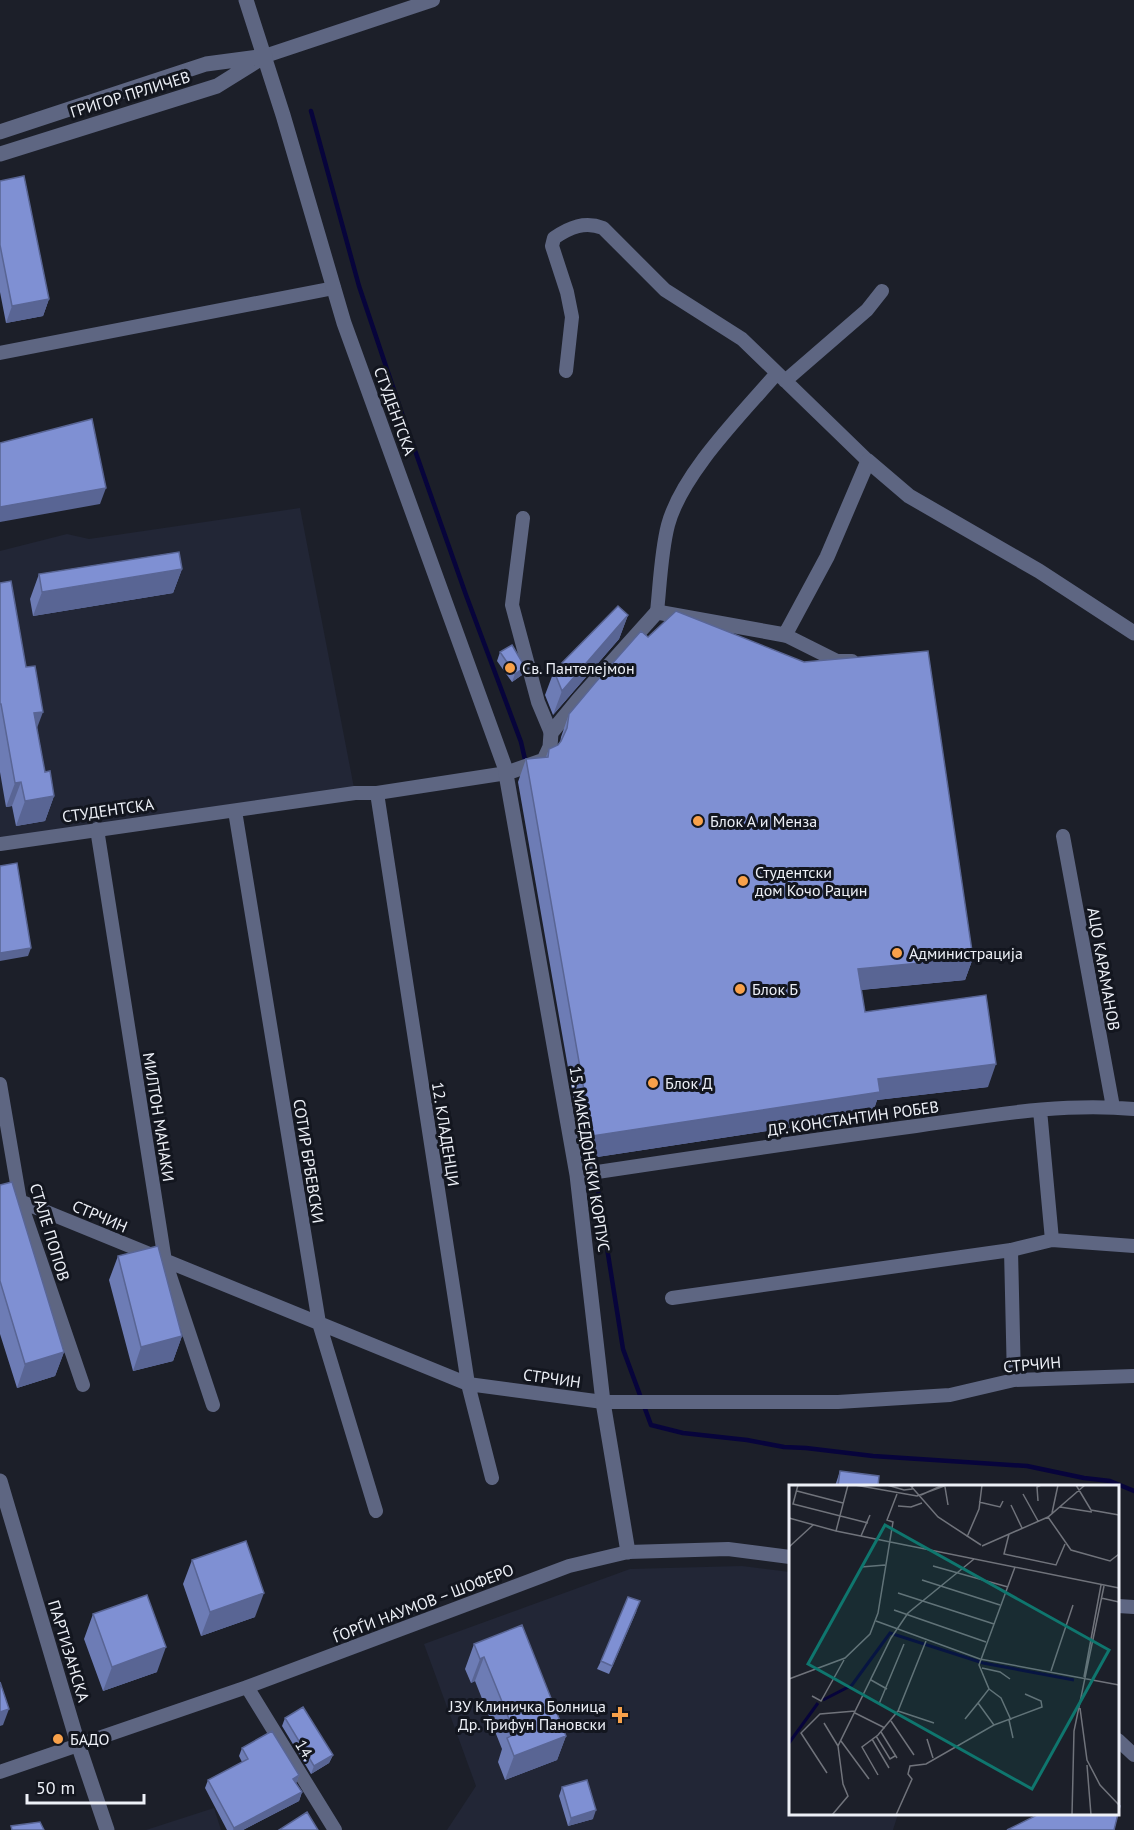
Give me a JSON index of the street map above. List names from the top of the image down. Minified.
{"streets":{"street":["ГРИГОР ПРЛИЧЕВ","СТУДЕНТСКА","АЦО КАРАМАНОВ","МИЛТОН МАНАКИ","ДР. КОНСТАНТИН РОБЕВ","12. КЛАДЕНЦИ","15. МАКЕДОНСКИ КОРПУС","СОТИР БРБЕВСКИ","СТРЧИН","СТАЛЕ ПОПОВ","ЃОРЃИ НАУМОВ – ШОФЕРО","ПАРТИЗАНСКА","14."]},"crossings":[["ГРИГОР ПРЛИЧЕВ","СТУДЕНТСКА"],["СТУДЕНТСКА","МИЛТОН МАНАКИ"],["СТУДЕНТСКА","12. КЛАДЕНЦИ"],["СТУДЕНТСКА","15. МАКЕДОНСКИ КОРПУС"],["СТУДЕНТСКА","СОТИР БРБЕВСКИ"],["АЦО КАРАМАНОВ","ДР. КОНСТАНТИН РОБЕВ"],["МИЛТОН МАНАКИ","СТРЧИН"],["ДР. КОНСТАНТИН РОБЕВ","15. МАКЕДОНСКИ КОРПУС"],["12. КЛАДЕНЦИ","СТРЧИН"],["15. МАКЕДОНСКИ КОРПУС","СТРЧИН"],["15. МАКЕДОНСКИ КОРПУС","ЃОРЃИ НАУМОВ – ШОФЕРО"],["СОТИР БРБЕВСКИ","СТРЧИН"],["СТРЧИН","СТАЛЕ ПОПОВ"],["ЃОРЃИ НАУМОВ – ШОФЕРО","ПАРТИЗАНСКА"],["ЃОРЃИ НАУМОВ – ШОФЕРО","14."]],"places":{"other":["Св. Пантелејмон","Блок А и Менза","Студентски дом Кочо Рацин","Администрација","Блок Б","Блок Д","БАДО"],"health":["ЈЗУ Клиничка Болница Др. Трифун Пановски"]},"scale_bar":"50 m"}
